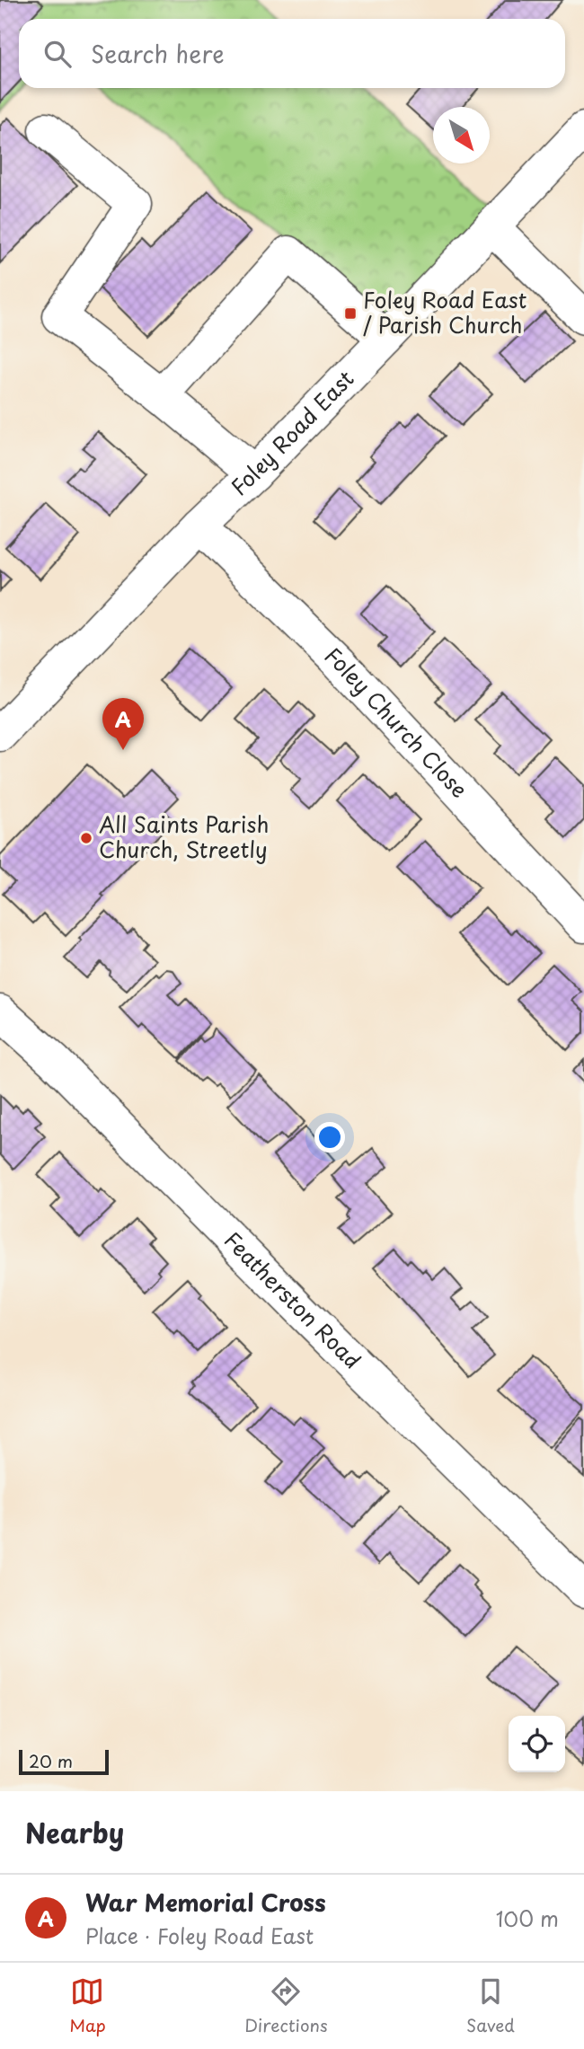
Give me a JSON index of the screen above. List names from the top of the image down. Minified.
{"streets":{"street":["Foley Road East","Foley Church Close","Featherston Road"]},"crossings":[["Foley Road East","Foley Church Close"]],"places":{"transit":["Foley Road East / Parish Church"],"other":["All Saints Parish Church, Streetly"]},"scale_bar":"20 m","north":"bottom right","page":{"search":"Search here","pins":"A","scale":"20 m","heading":"Nearby","list":[{"mark":"A","name":"War Memorial Cross","note":"Place · Foley Road East","value":"100 m"}],"nav":["Map","Directions","Saved"]}}
